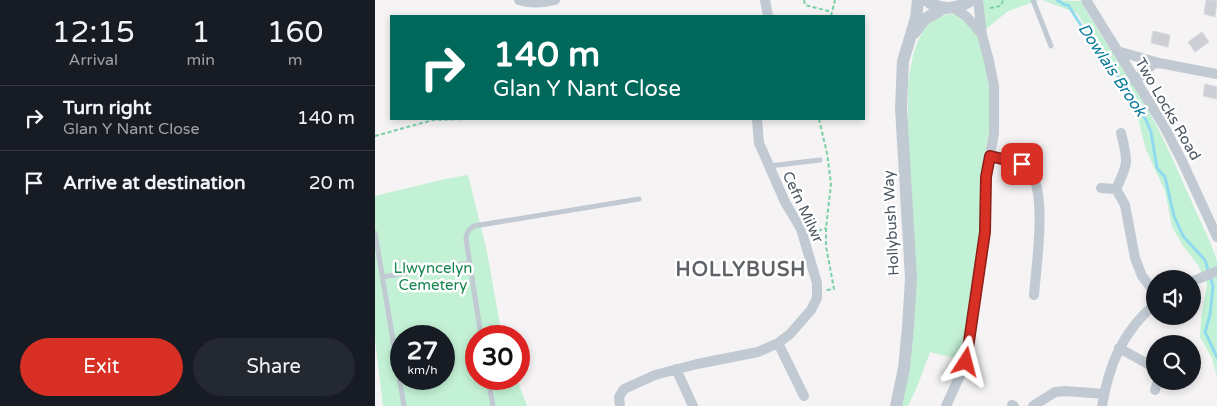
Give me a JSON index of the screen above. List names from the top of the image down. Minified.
{"streets":{"street":["Two Locks Road","Cefn Milwr","Hollybush Way"]},"districts":["HOLLYBUSH"],"water":["Dowlais Brook"],"parks":["Llwyncelyn Cemetery"],"page":{"eta":["12:15","Arrival","1","min","160","m"],"turn":["140 m","Glan Y Nant Close"],"list":[{"name":"Turn right","note":"Glan Y Nant Close","value":"140 m"},{"name":"Arrive at destination","value":"20 m"}],"speed":"27 km/h","limit":"30","buttons":["Exit","Share"]}}
